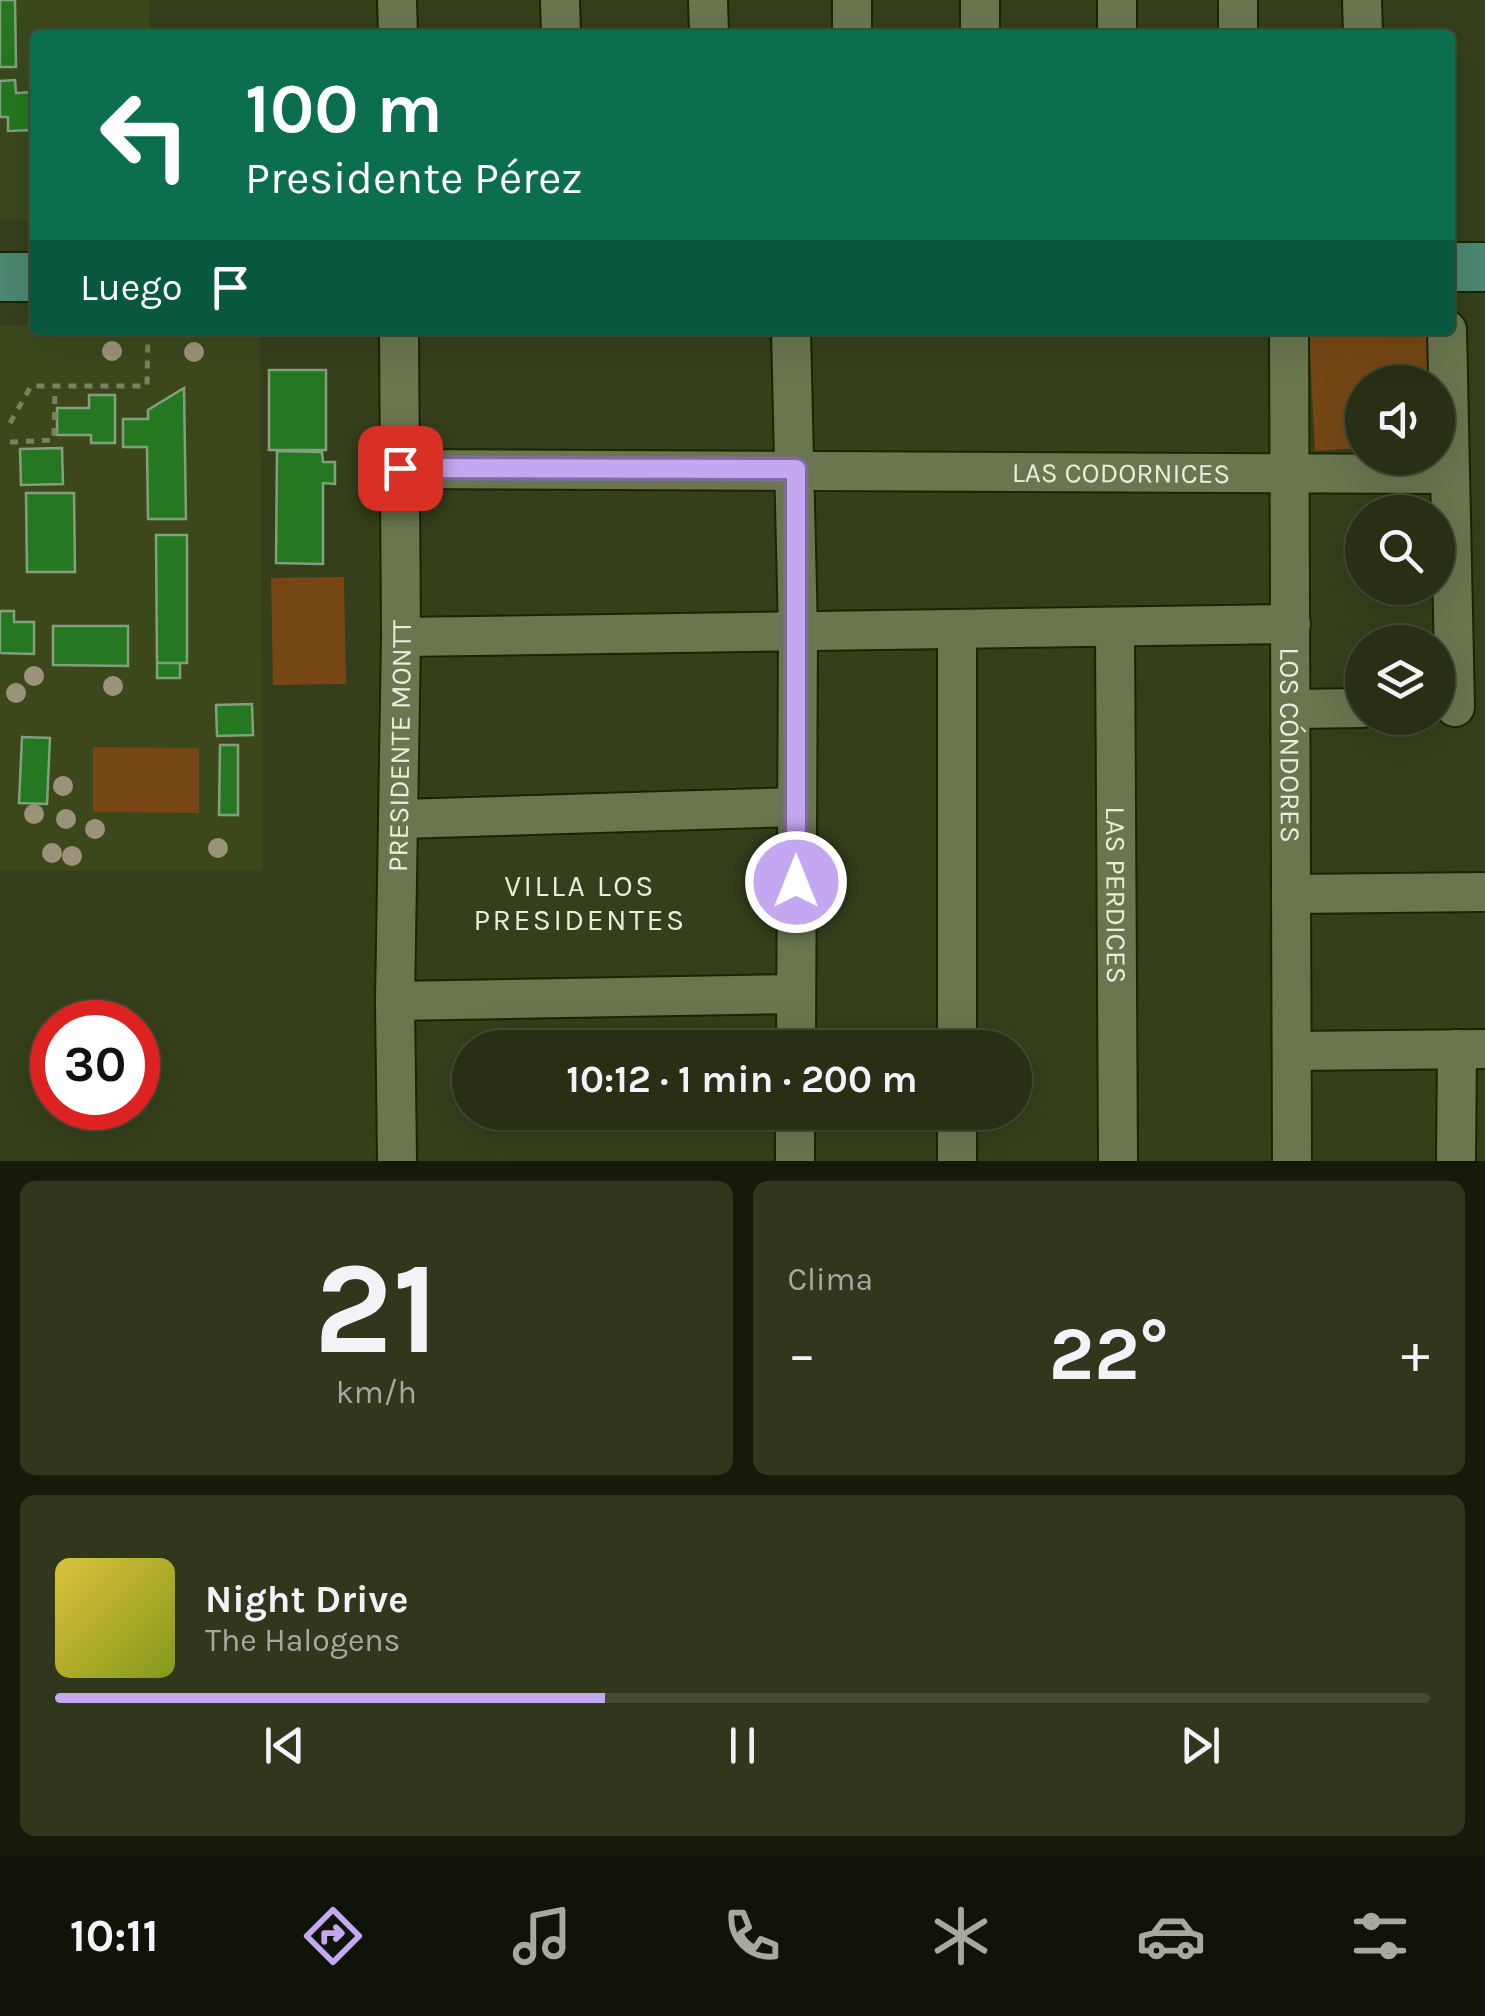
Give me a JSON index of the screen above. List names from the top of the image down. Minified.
{"streets":{"street":["LAS CODORNICES","LOS CÓNDORES","PRESIDENTE MONTT","LAS PERDICES"]},"crossings":[["LAS CODORNICES","LOS CÓNDORES"],["LAS CODORNICES","PRESIDENTE MONTT"]],"districts":["VILLA LOS PRESIDENTES"],"page":{"turn":["100 m","Presidente Pérez"],"then":"Luego","limit":"30","trip":"10:12 · 1 min · 200 m","tile":[["21","km/h"],"Clima"],"heat":["−","22°","+"],"song":["Night Drive","The Halogens"],"tabs":"10:11"}}
